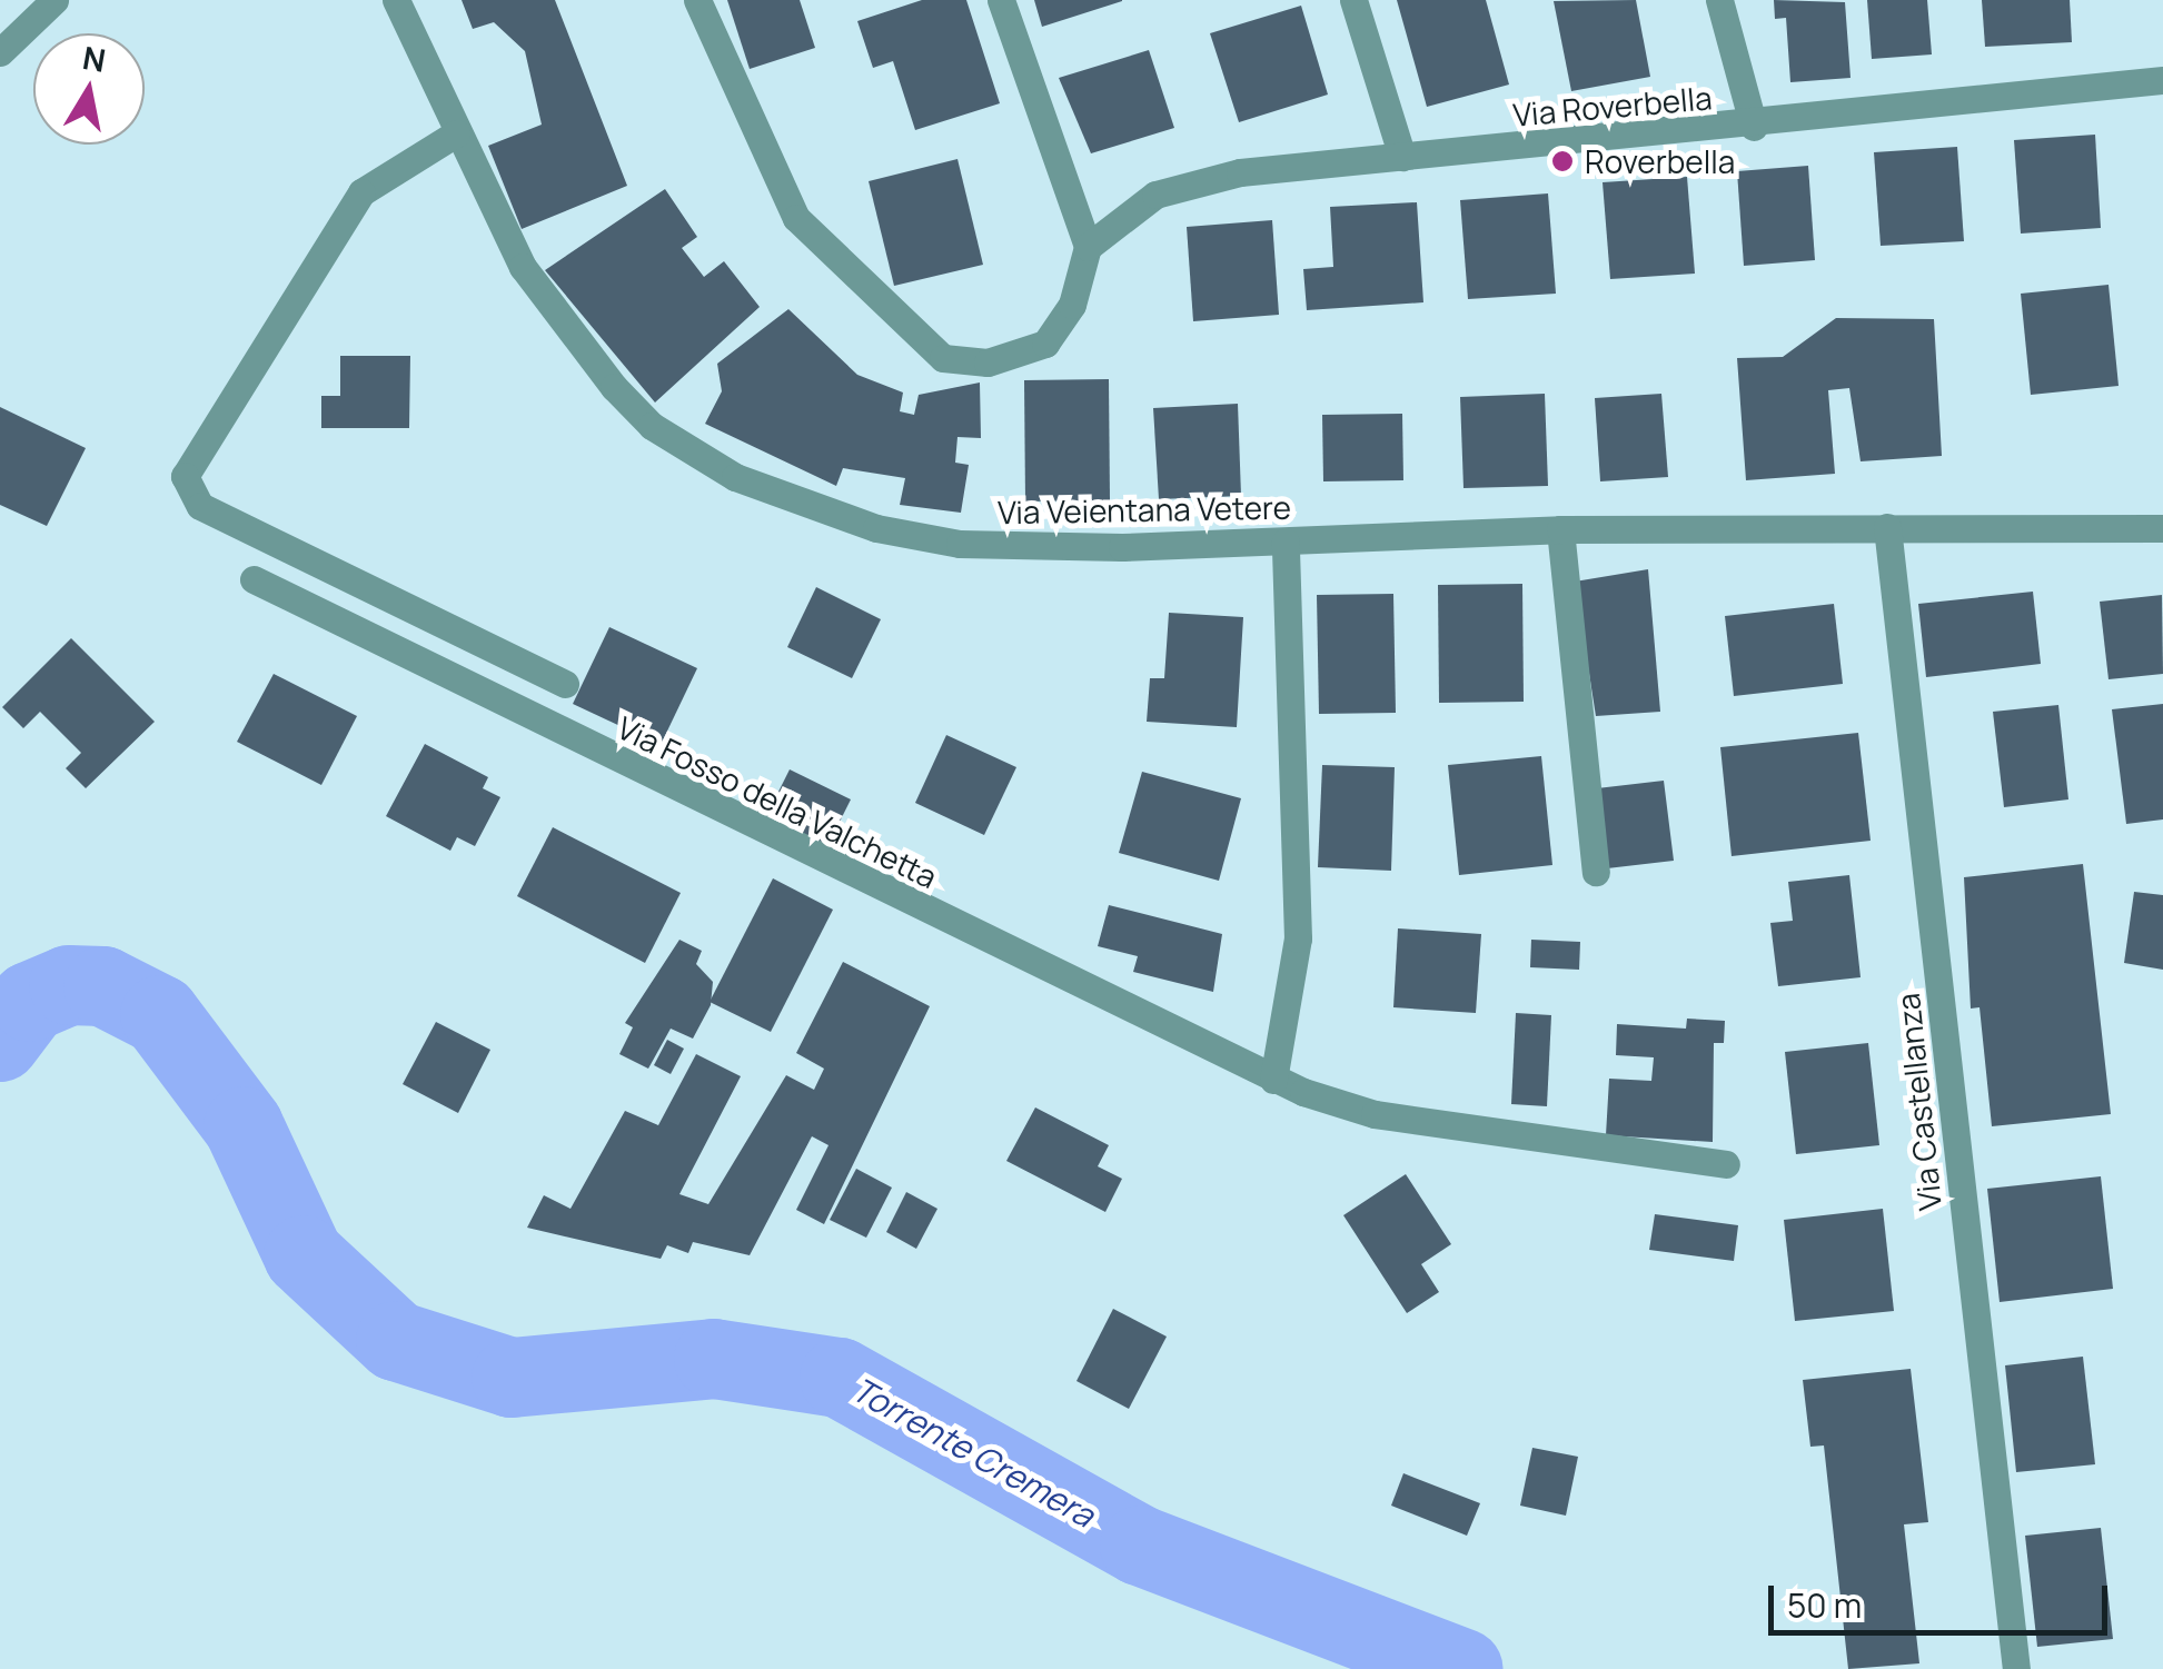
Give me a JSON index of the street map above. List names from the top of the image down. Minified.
{"streets":{"street":["Via Roverbella","Via Veientana Vetere","Via Fosso della Valchetta","Via Castellanza"]},"crossings":[["Via Veientana Vetere","Via Castellanza"]],"water":["Torrente Cremera"],"places":["Roverbella"],"scale_bar":"50 m","north":"top"}
